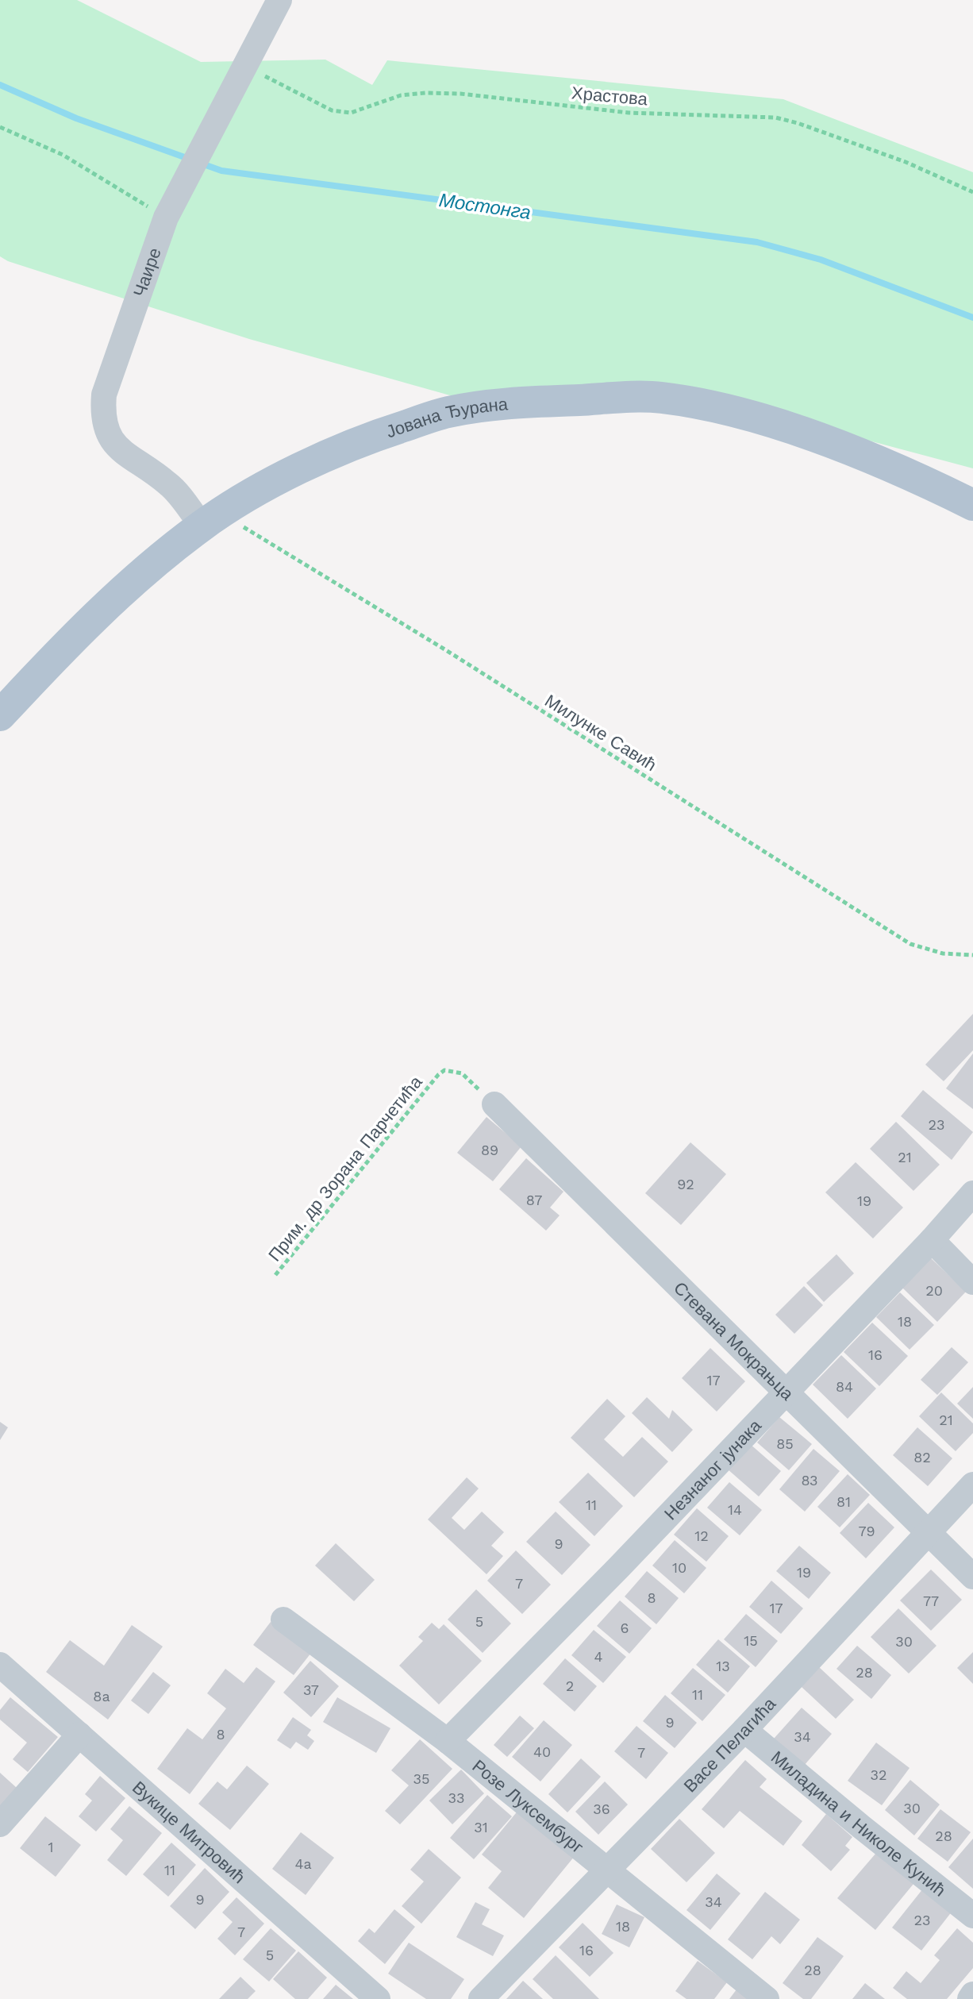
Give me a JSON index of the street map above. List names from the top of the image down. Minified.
{"streets":{"main road":["Јована Ђурана"],"street":["Чаире","Стевана Мокрањца","Незнаног јунака","Васе Пелагића","Розе Луксембург","Миладина и Николе Кунић","Вукице Митровић"],"path":["Храстова","Милунке Савић","Прим. др Зорана Парчетића"]},"crossings":[["Храстова","Чаире"],["Чаире","Јована Ђурана"],["Чаире","Милунке Савић"],["Јована Ђурана","Милунке Савић"],["Прим. др Зорана Парчетића","Стевана Мокрањца"],["Стевана Мокрањца","Незнаног јунака"],["Стевана Мокрањца","Васе Пелагића"],["Незнаног јунака","Розе Луксембург"],["Васе Пелагића","Розе Луксембург"],["Васе Пелагића","Миладина и Николе Кунић"]],"water":["Мостонга"],"house_numbers":["23","89","21","92","87","19","20","18","16","17","84","21","85","82","83","81","11","14","79","12","9","10","19","7","8","77","17","5","6","15","30","4","13","28","2","37","11","8a","9","8","34","40","7","32","35","33","30","36","31","28","1","4a","11","9","34","23","18","7","16","5","28"]}
